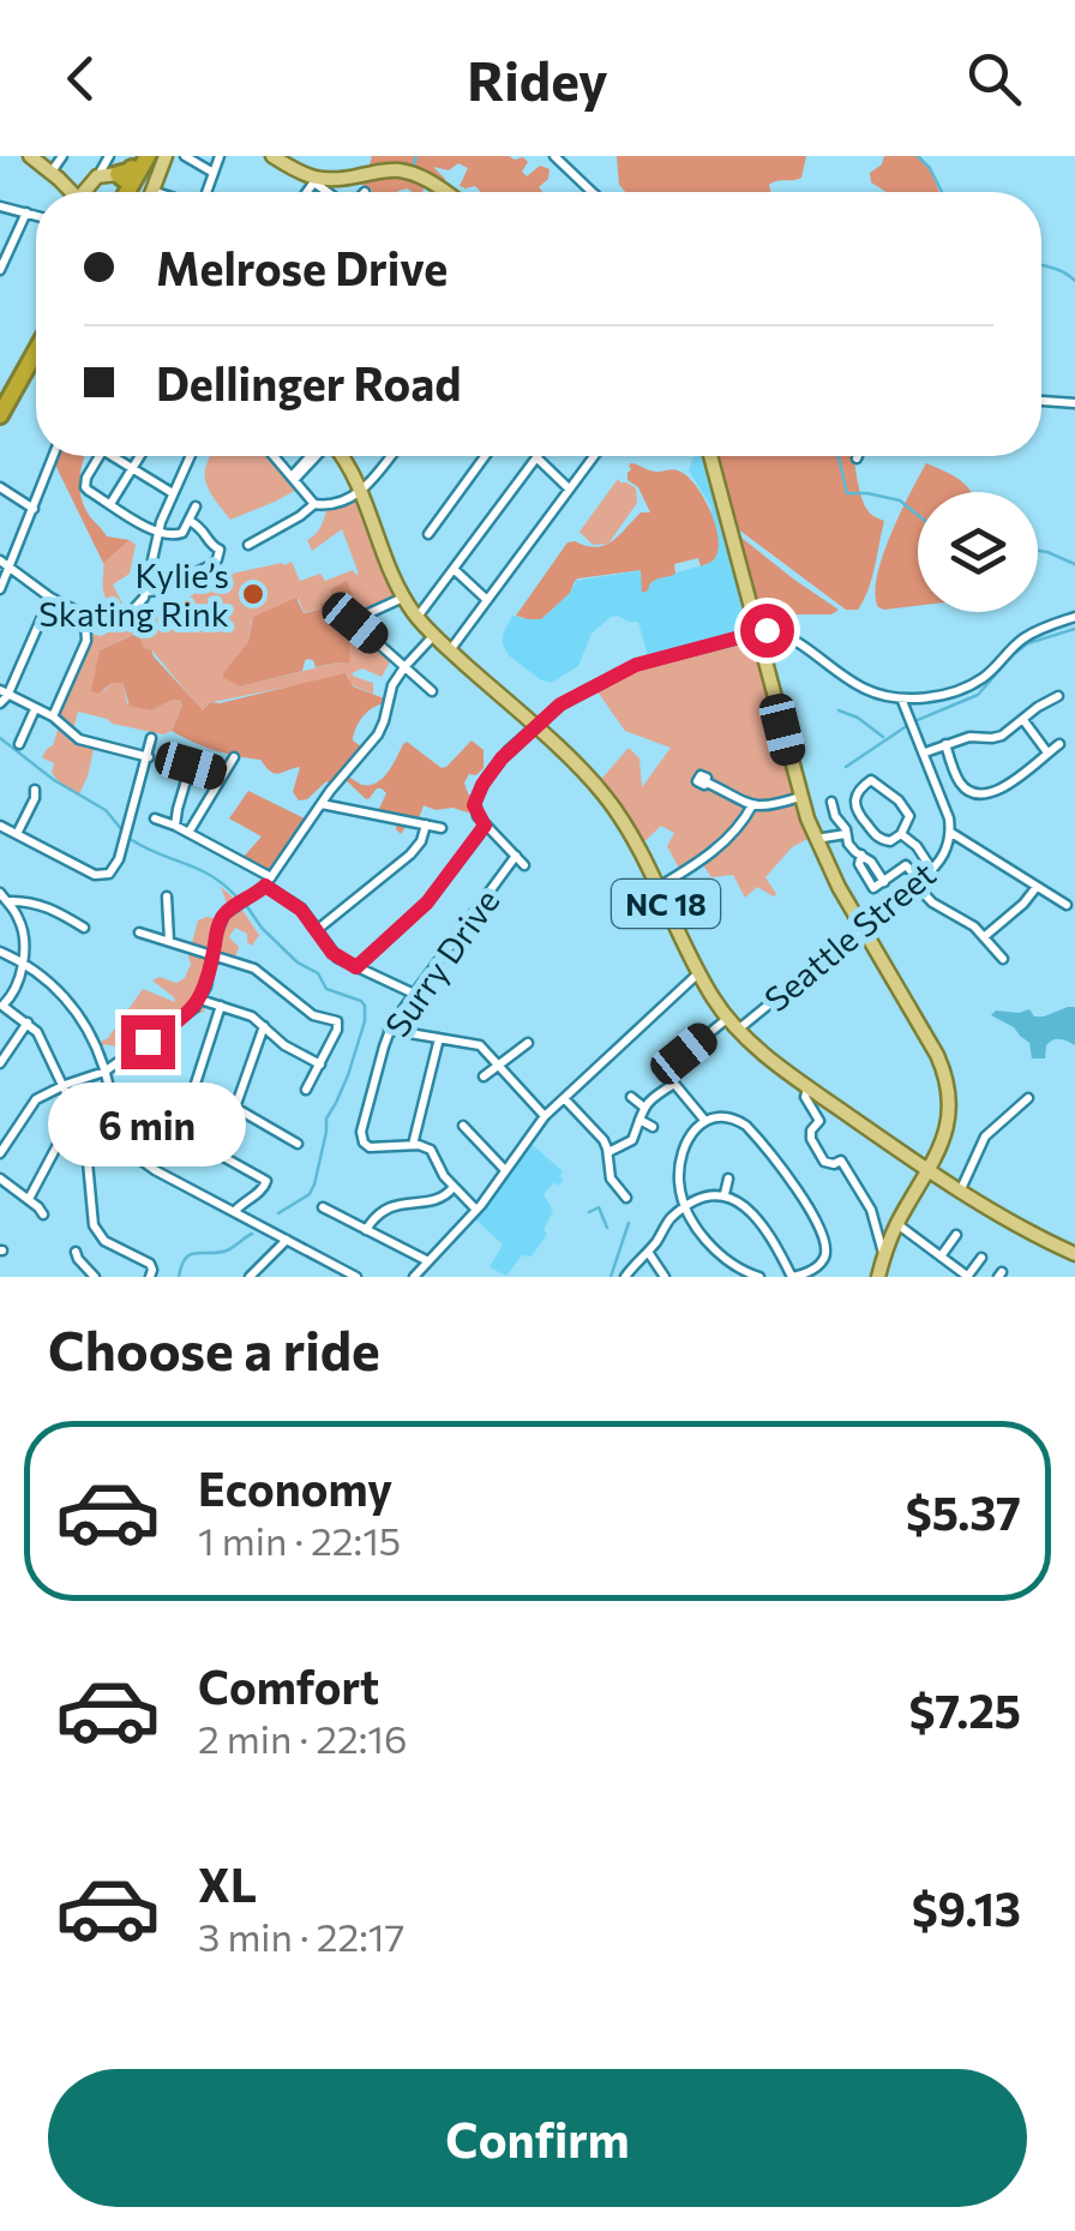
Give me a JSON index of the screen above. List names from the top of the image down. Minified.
{"streets":{"main road":["NC 18"],"street":["Seattle Street","Surry Drive"]},"crossings":[["NC 18","Seattle Street"]],"places":["Kylie’s Skating Rink"],"page":{"header":"Ridey","banner":["Melrose Drive","Dellinger Road"],"bubble":"6 min","heading":"Choose a ride","list":[{"name":"Economy","note":"1 min · 22:15","value":"$5.37"},{"name":"Comfort","note":"2 min · 22:16","value":"$7.25"},{"name":"XL","note":"3 min · 22:17","value":"$9.13"}],"buttons":"Confirm"}}
